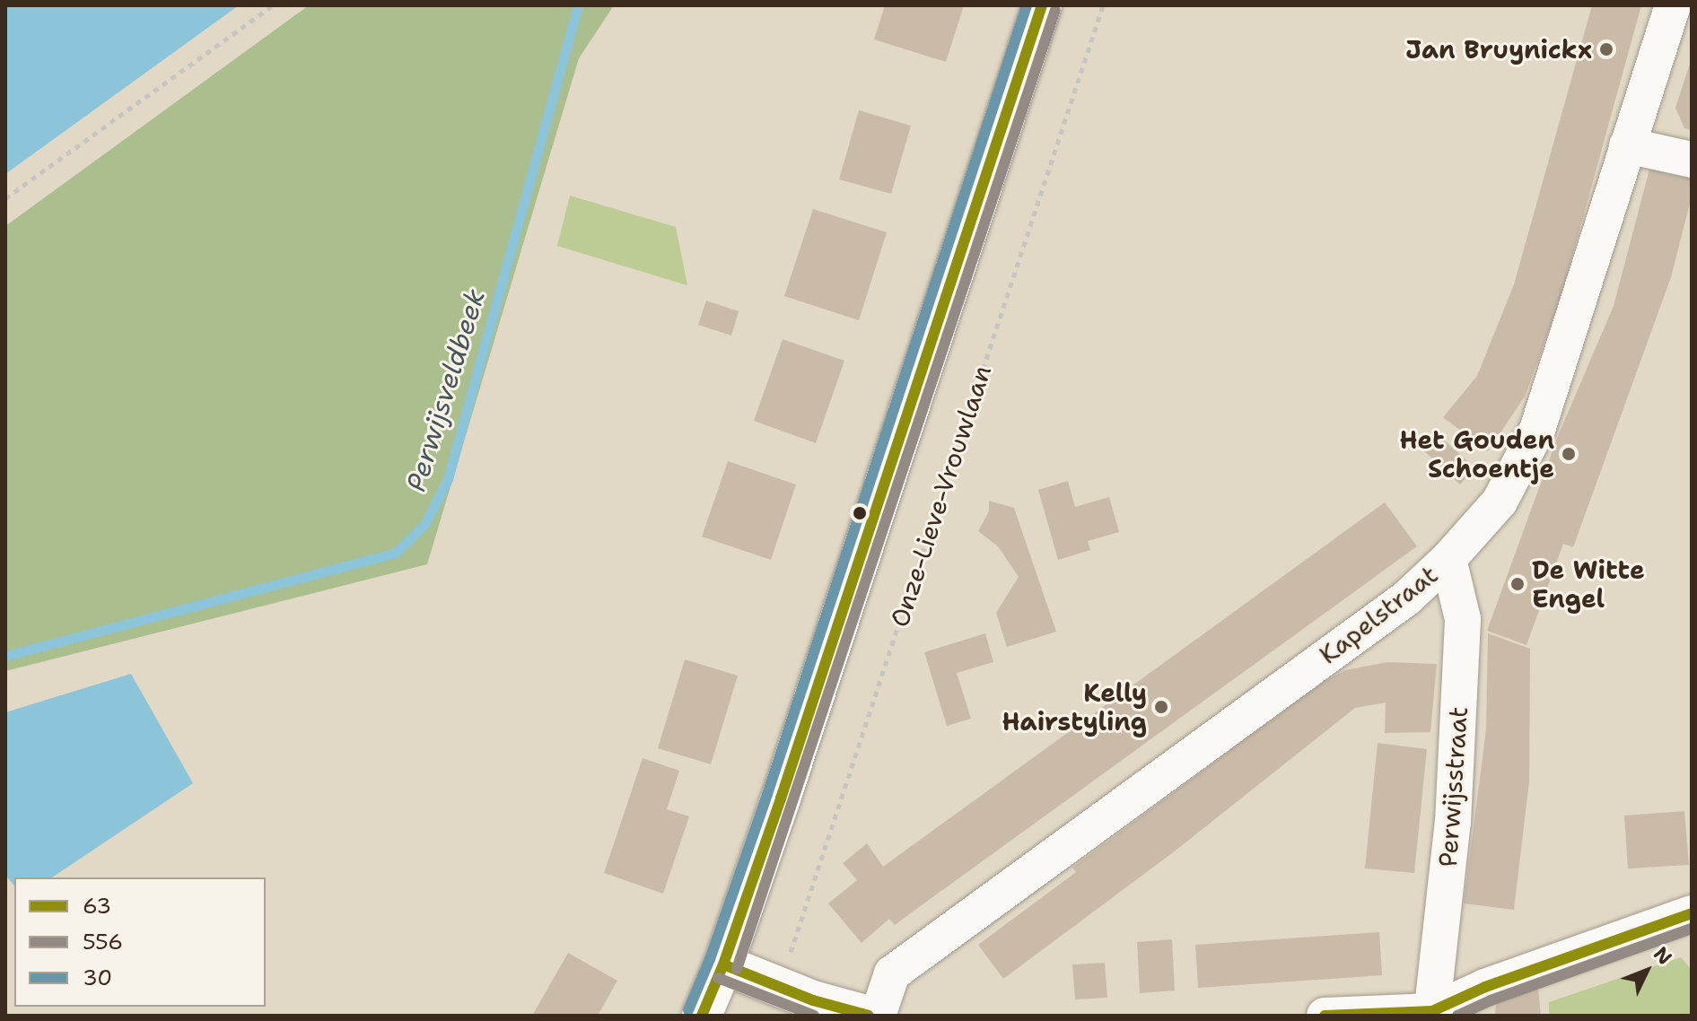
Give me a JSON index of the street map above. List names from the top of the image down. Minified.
{"streets":{"street":["Kapelstraat","Perwijsstraat"],"path":["Onze-Lieve-Vrouwlaan"]},"crossings":[["Kapelstraat","Perwijsstraat"]],"water":["Perwijsveldbeek"],"places":["Jan Bruynickx","Het Gouden Schoentje","De Witte Engel","Kelly Hairstyling"],"lines":["transit line 63","transit line 30","transit line 556"],"legend":["63","556","30"],"north":"top right"}
